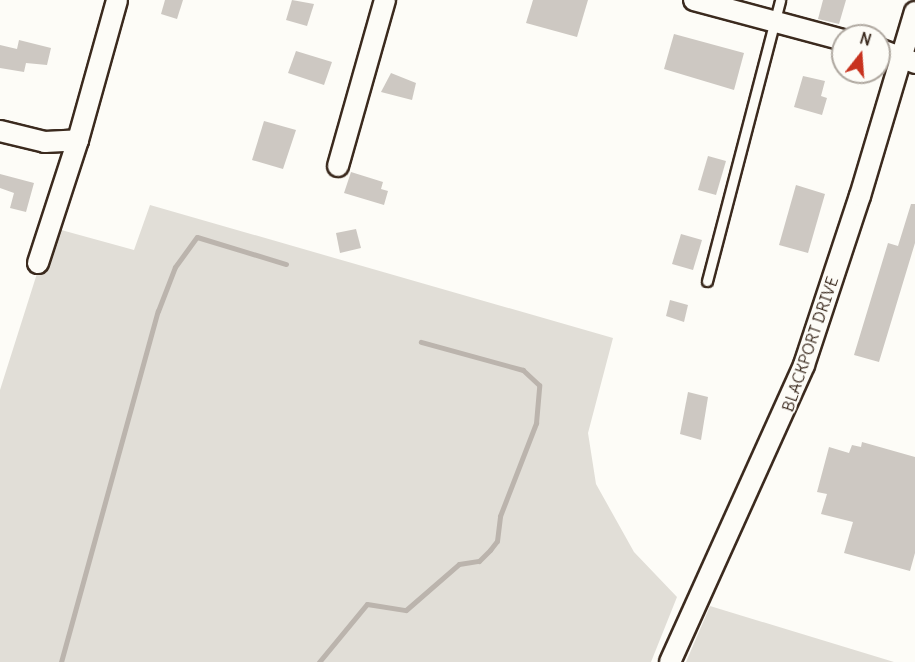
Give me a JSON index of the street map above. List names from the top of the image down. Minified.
{"streets":{"street":["BLACKPORT DRIVE"]},"north":"top"}
